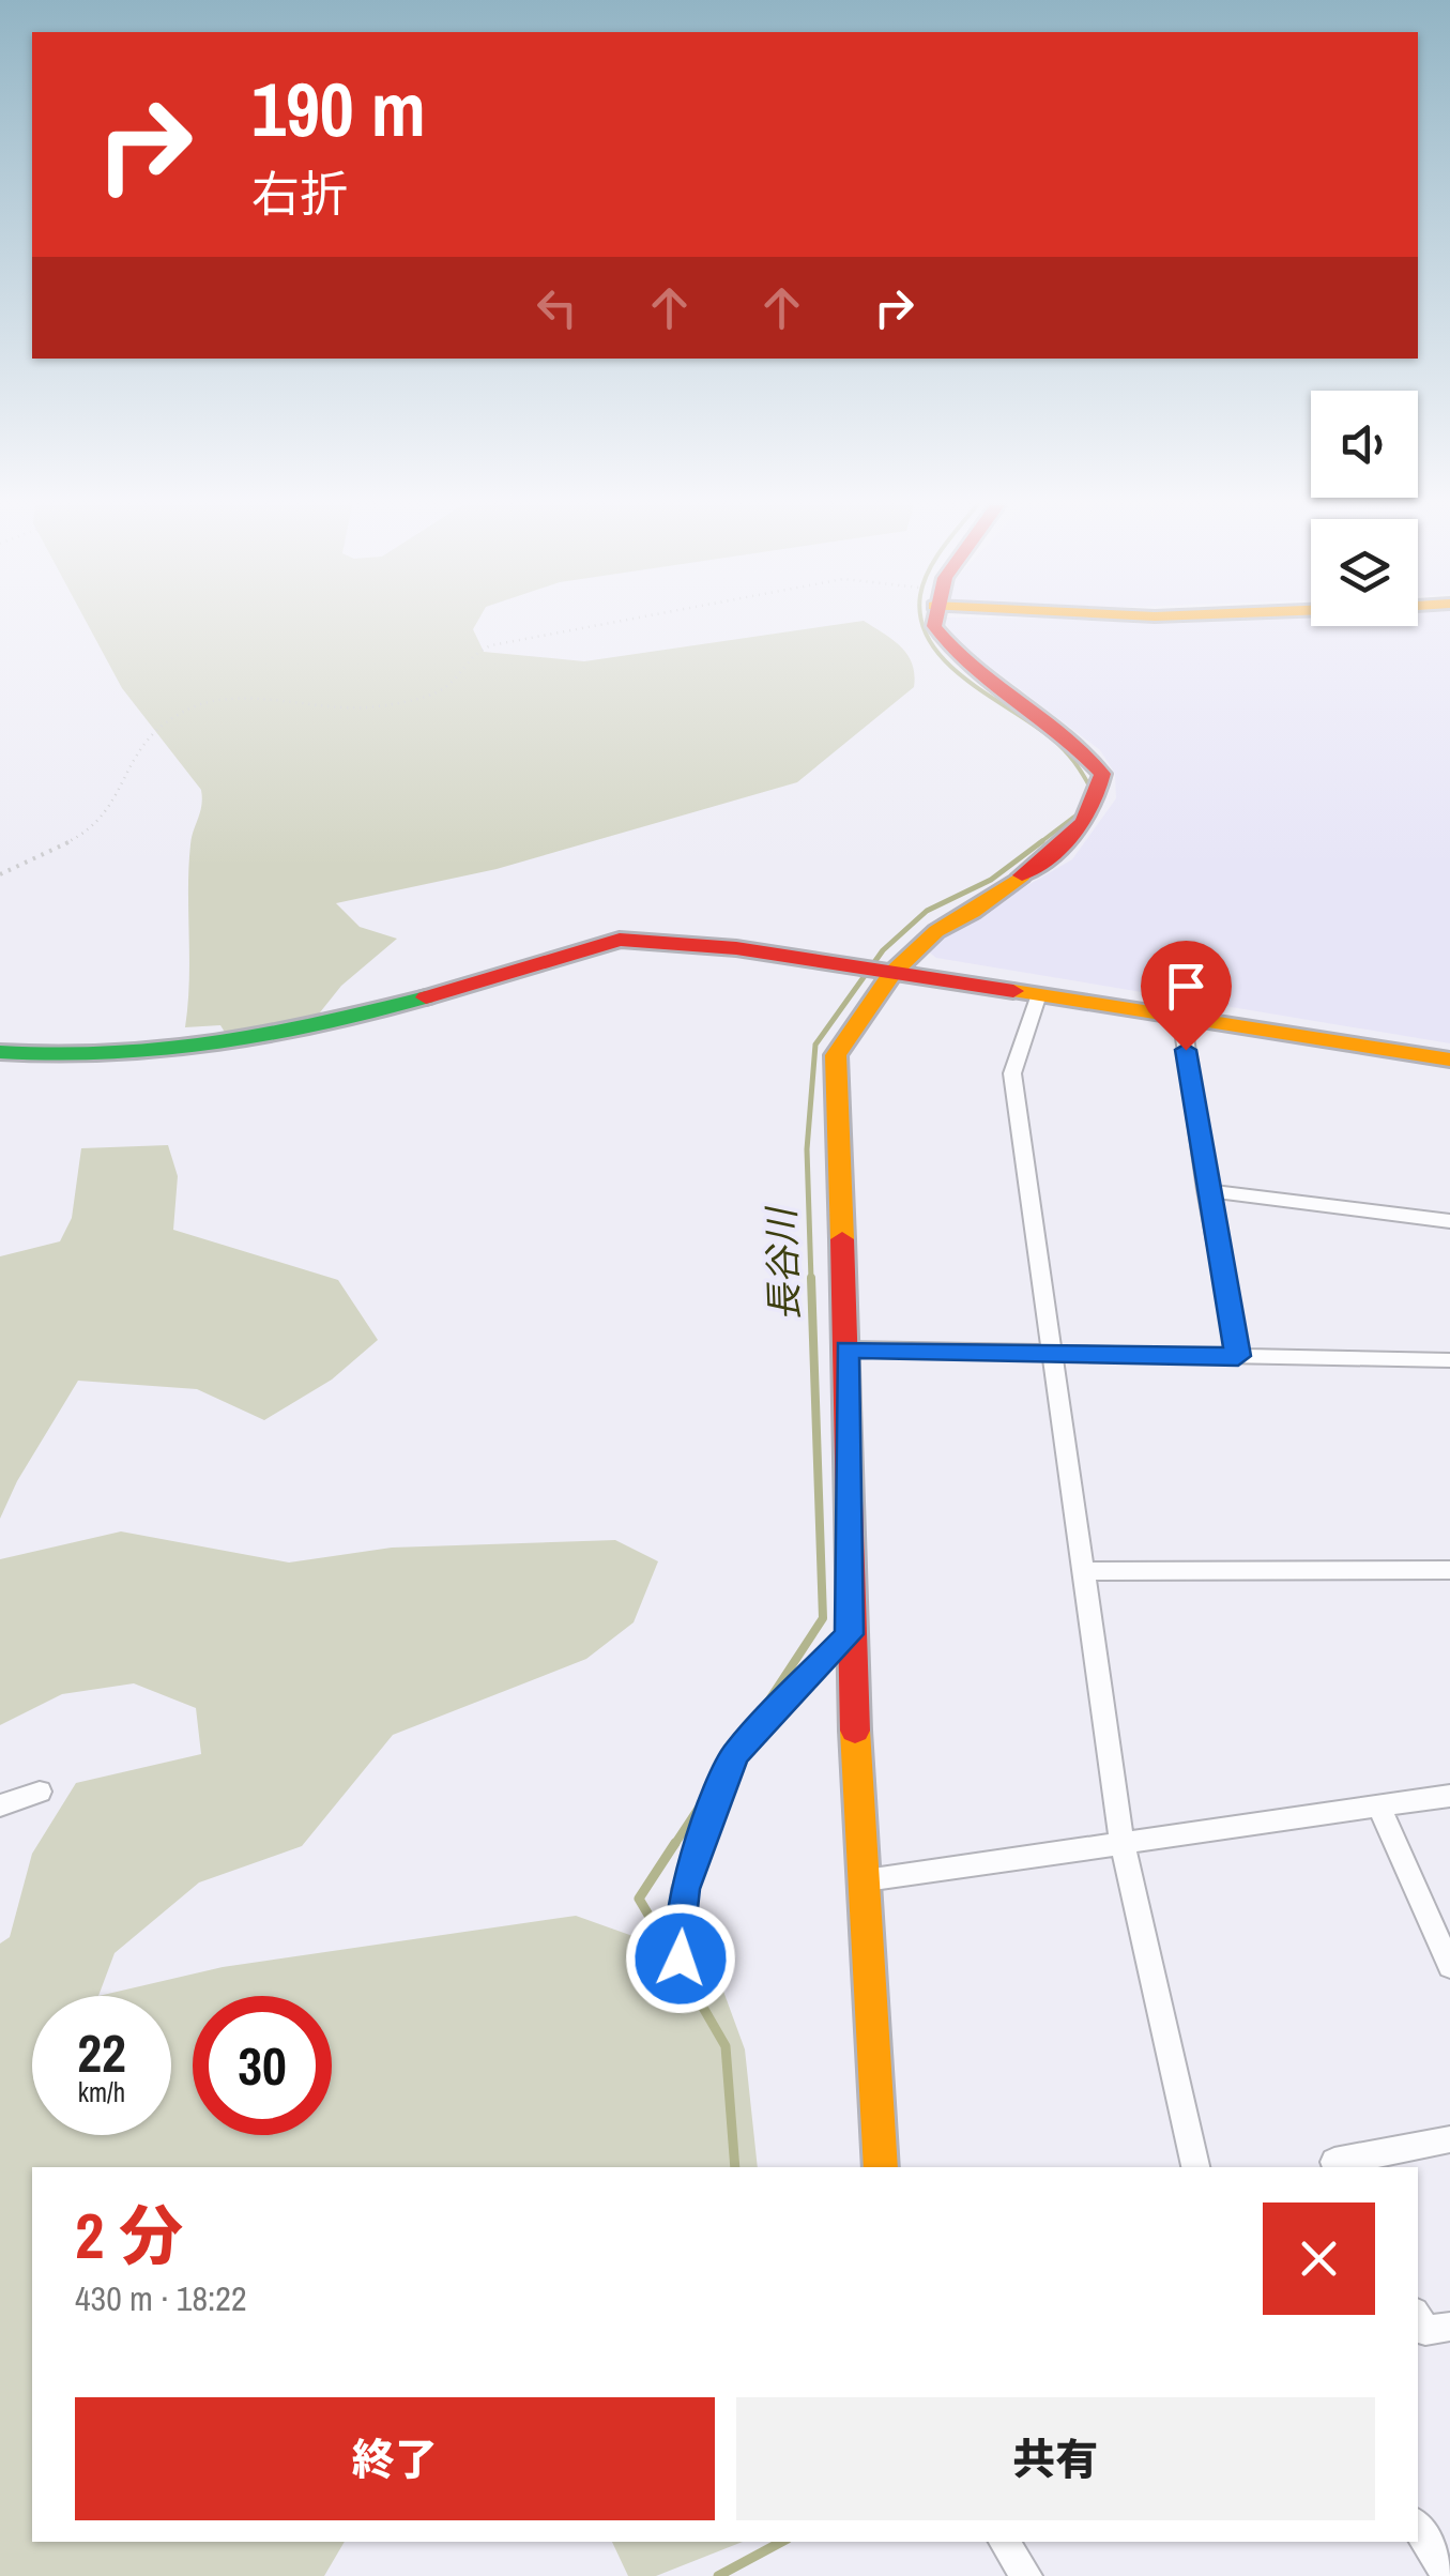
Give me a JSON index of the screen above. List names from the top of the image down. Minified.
{"water":["長谷川"],"page":{"turn":["190 m","右折"],"speed":"22 km/h","limit":"30","heading":["2 分","430 m · 18:22"],"buttons":["終了","共有"]}}
